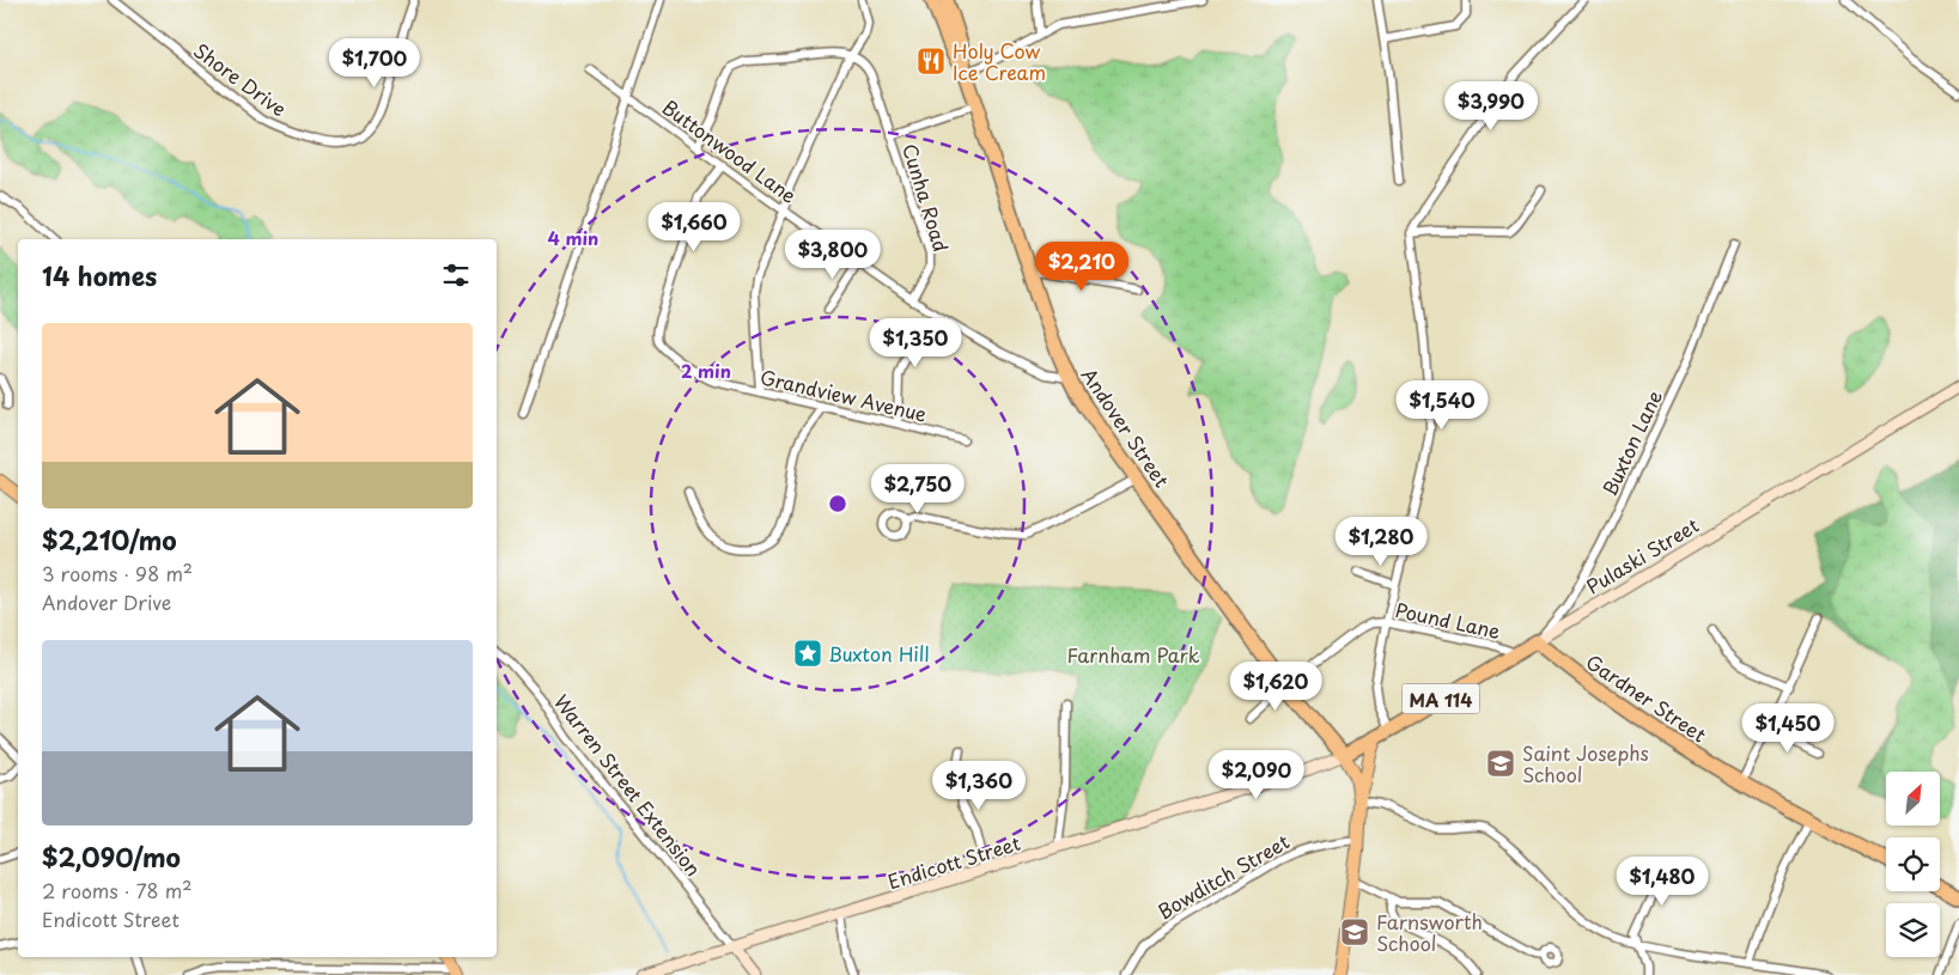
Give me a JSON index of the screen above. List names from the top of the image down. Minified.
{"streets":{"highway":["Andover Street","Pulaski Street","Gardner Street","MA 114"],"street":["Shore Drive","Buttonwood Lane","Cunha Road","Grandview Avenue","Buxton Lane","Pound Lane","Warren Street Extension","Endicott Street","Bowditch Street"]},"crossings":[["Buttonwood Lane","Cunha Road"],["Buttonwood Lane","Grandview Avenue"],["Buttonwood Lane","Andover Street"],["Andover Street","Pulaski Street"],["Andover Street","Pound Lane"],["Andover Street","Endicott Street"],["Buxton Lane","Pulaski Street"],["Buxton Lane","Gardner Street"],["Pulaski Street","Pound Lane"],["Pulaski Street","Gardner Street"],["Pulaski Street","Endicott Street"],["Warren Street Extension","Endicott Street"]],"parks":["Farnham Park"],"places":{"restaurant":["Holy Cow Ice Cream"],"place":["Buxton Hill"],"school or university":["Saint Josephs School","Farnsworth School"]},"north":"top right","page":{"price":["$1,700","$3,990","$1,660","$3,800","$2,210","$1,350","$1,540","$2,750","$1,280","$1,620","$1,450","$2,090","$1,360","$1,480"],"heading":"14 homes","list":[{"name":"$2,210/mo","note":"3 rooms · 98 m² · Andover Drive"},{"name":"$2,090/mo","note":"2 rooms · 78 m² · Endicott Street"}]},"rings":["4 min","2 min"]}
